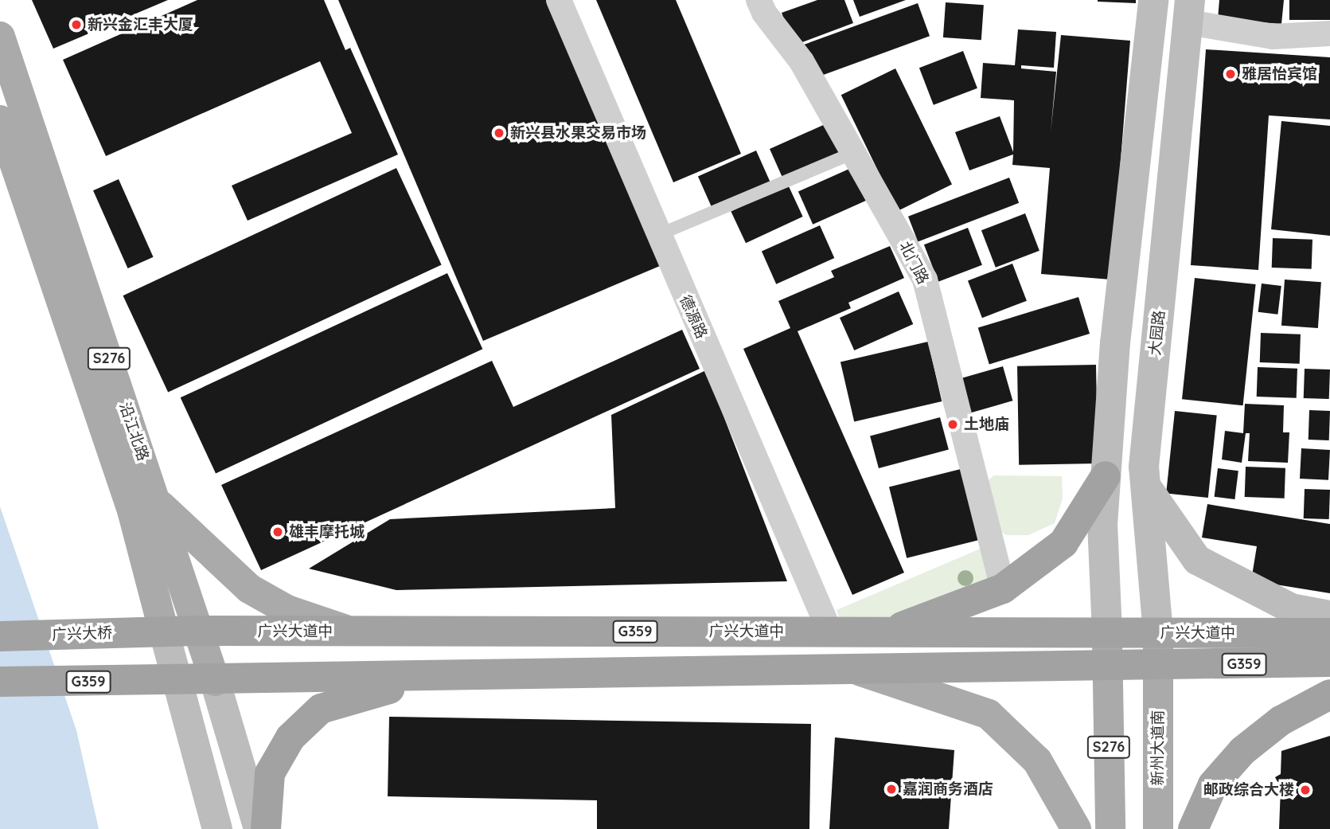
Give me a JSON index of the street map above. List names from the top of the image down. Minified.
{"streets":{"highway":["广兴大道中","G359","广兴大桥"],"main road":["大园路","S276","沿江北路","新州大道南"],"street":["北门路","德源路"]},"crossings":[["德源路","广兴大道中"],["大园路","广兴大道中"],["大园路","新州大道南"],["S276","广兴大道中"],["沿江北路","广兴大道中"],["沿江北路","G359"],["沿江北路","广兴大桥"],["广兴大道中","G359"],["广兴大道中","广兴大桥"],["广兴大道中","新州大道南"]],"places":["新兴金汇丰大厦","雅居怡宾馆","新兴县水果交易市场","土地庙","雄丰摩托城","嘉润商务酒店","邮政综合大楼"]}
